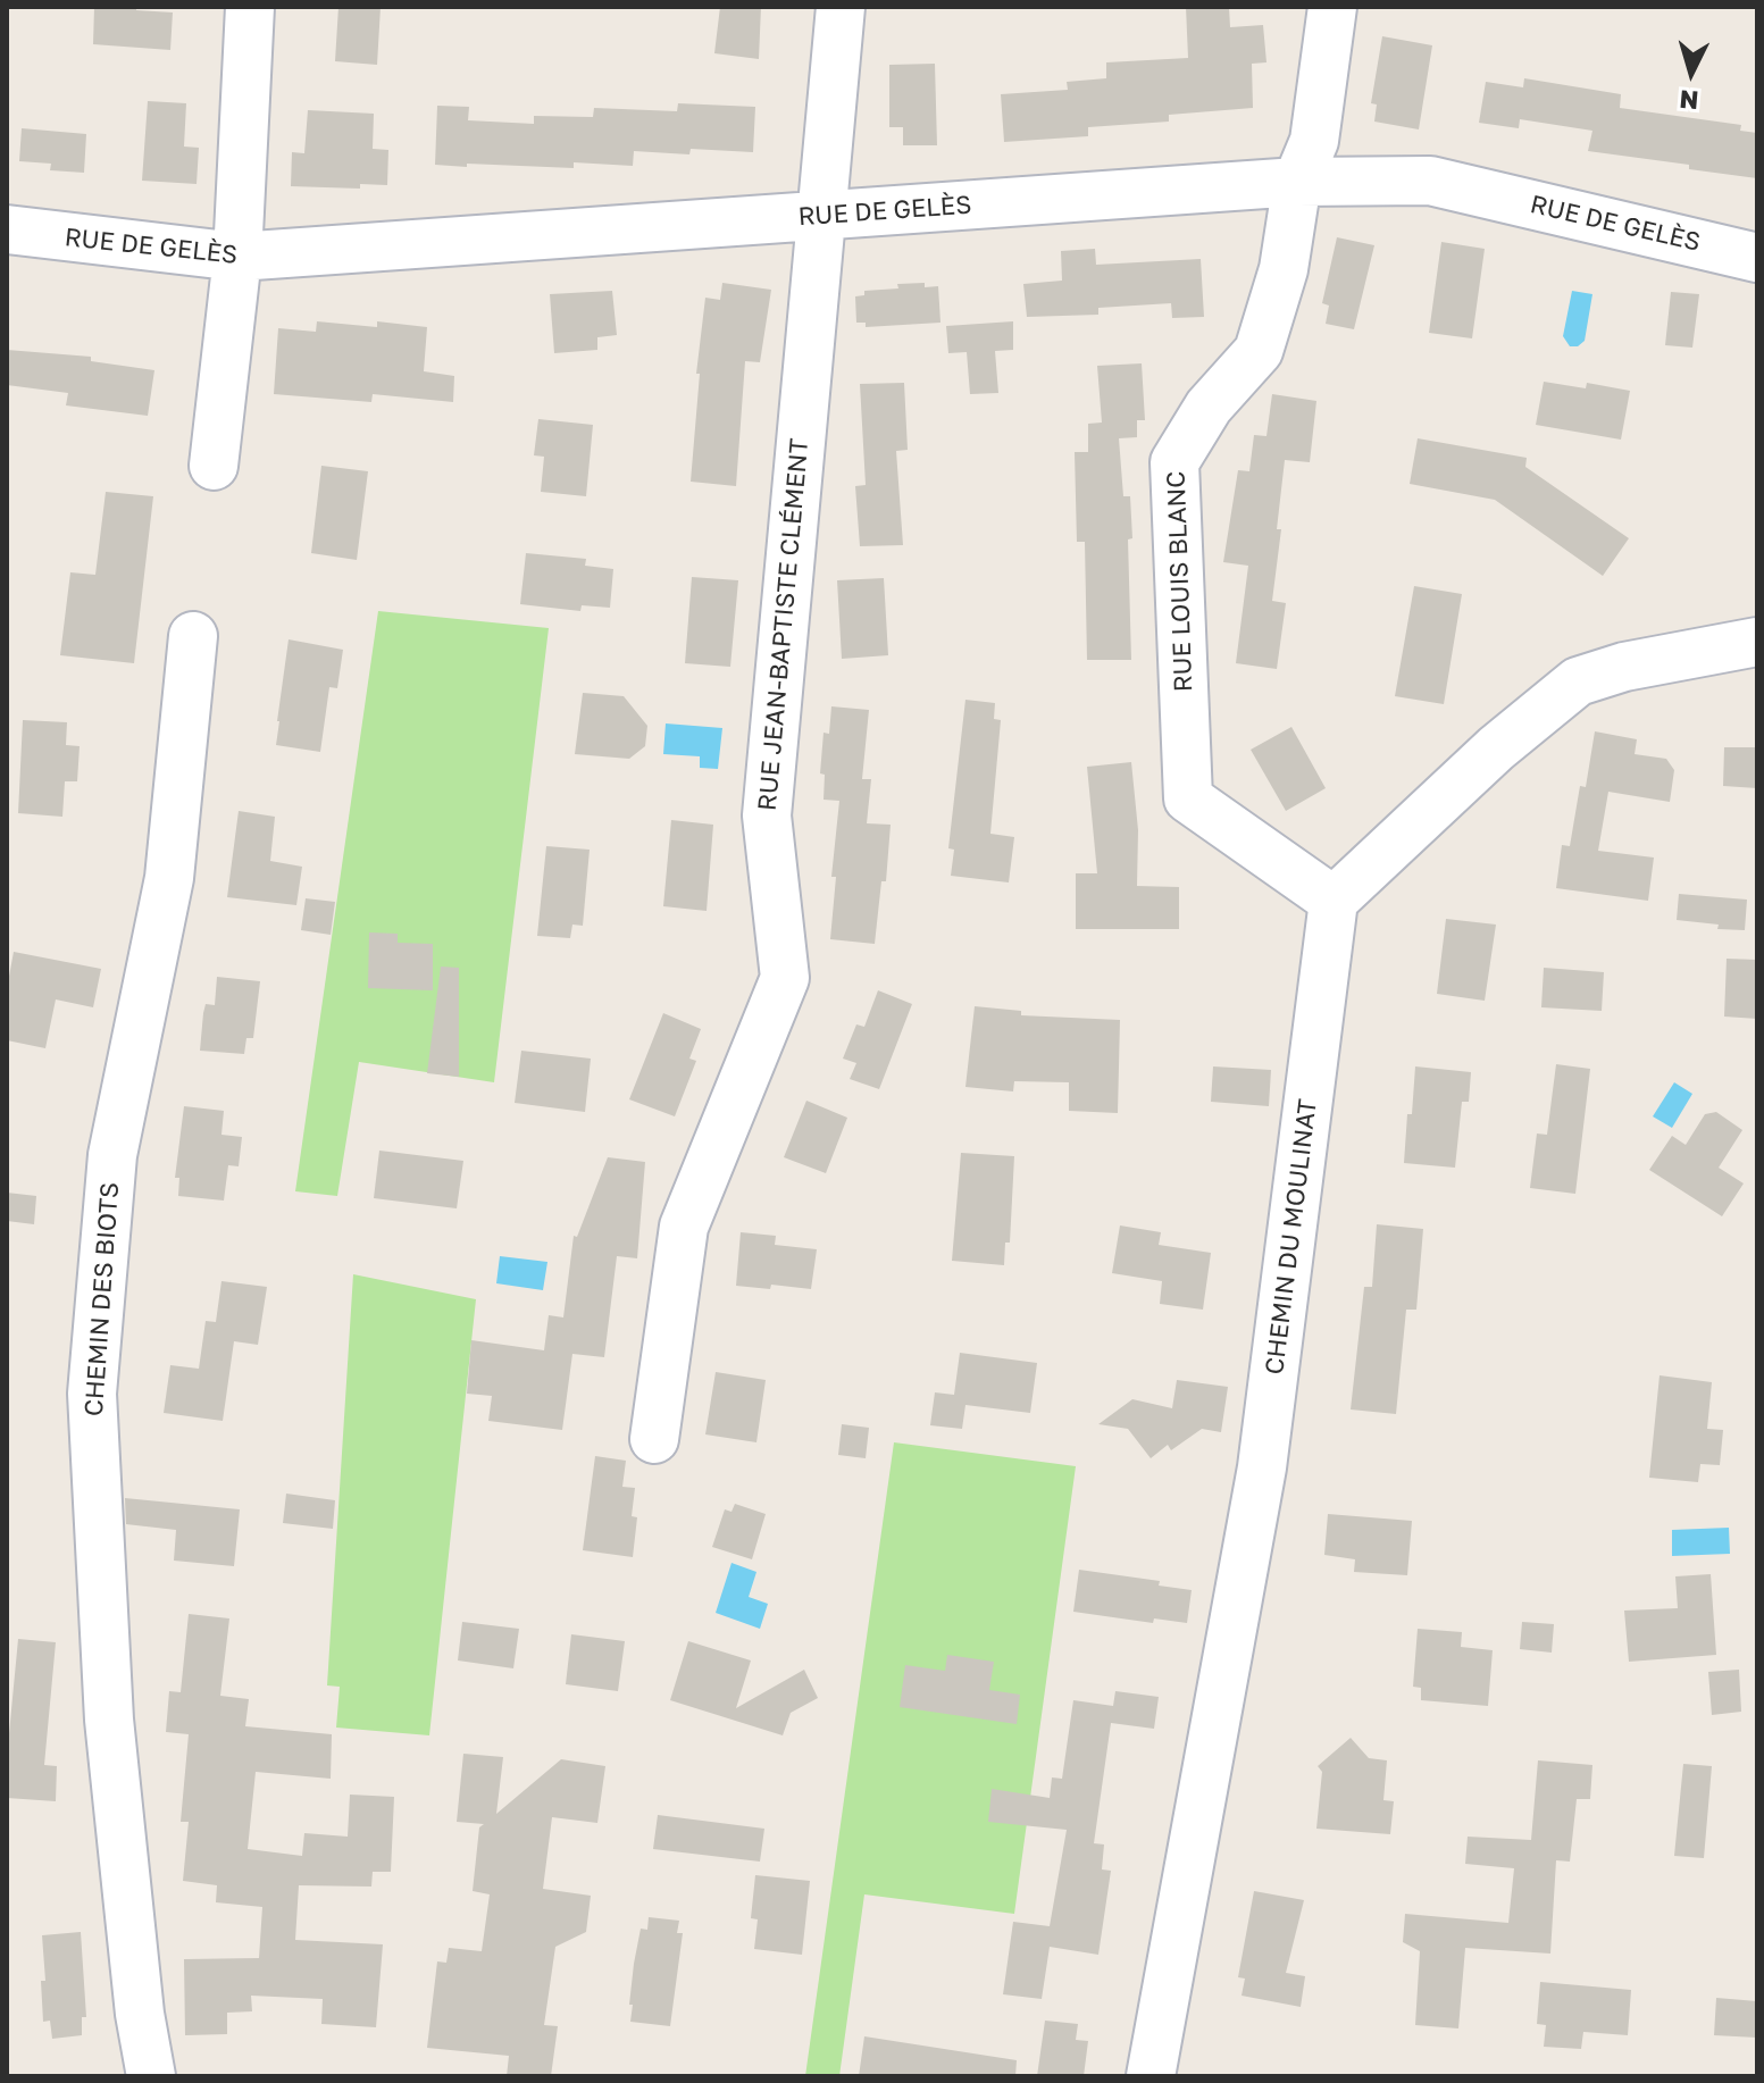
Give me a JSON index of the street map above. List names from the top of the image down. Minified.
{"streets":{"street":["RUE DE GELÈS","RUE LOUIS BLANC","RUE JEAN-BAPTISTE CLÉMENT","CHEMIN DU MOULINAT","CHEMIN DES BIOTS"]},"crossings":[["RUE DE GELÈS","RUE LOUIS BLANC"],["RUE DE GELÈS","RUE JEAN-BAPTISTE CLÉMENT"],["RUE LOUIS BLANC","CHEMIN DU MOULINAT"]],"north":"bottom"}
